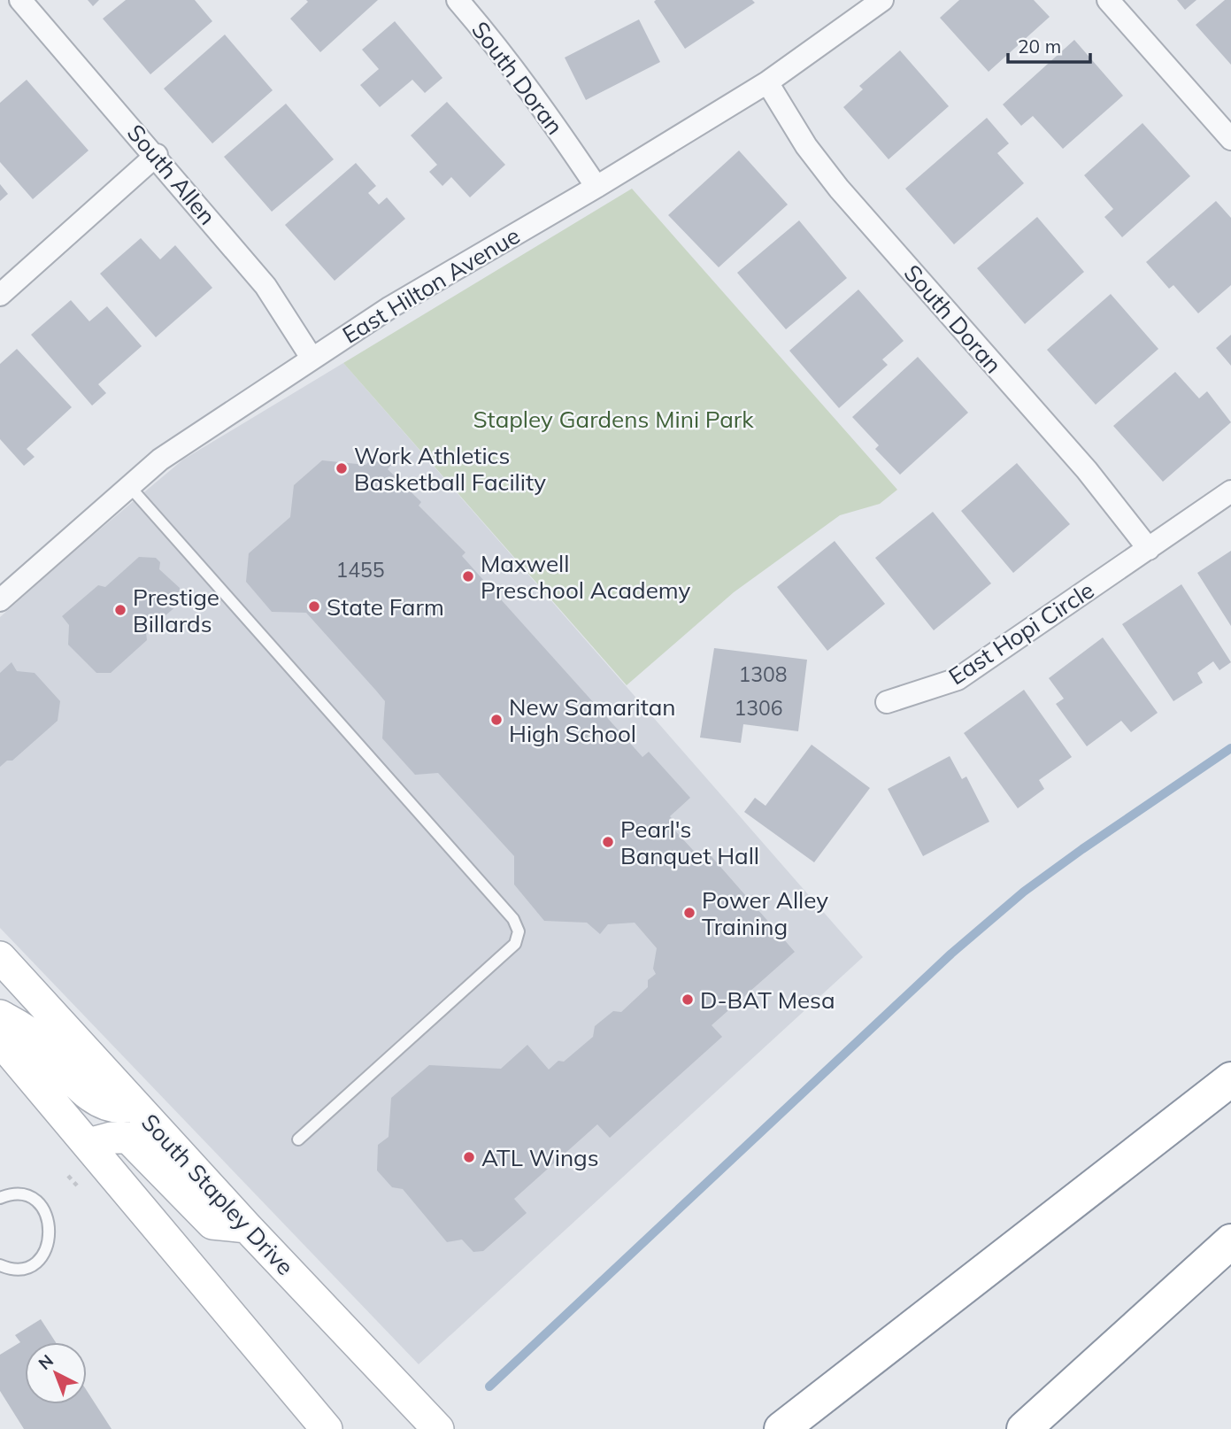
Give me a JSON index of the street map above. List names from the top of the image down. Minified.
{"streets":{"main road":["South Stapley Drive"],"street":["South Doran","South Allen","East Hilton Avenue","East Hopi Circle"]},"crossings":[["South Doran","East Hilton Avenue"],["South Doran","East Hopi Circle"],["South Allen","East Hilton Avenue"]],"parks":["Stapley Gardens Mini Park"],"places":["Work Athletics Basketball Facility","Maxwell Preschool Academy","State Farm","Prestige Billards","New Samaritan High School","Pearl's Banquet Hall","Power Alley Training","D-BAT Mesa","ATL Wings"],"house_numbers":["1455","1308","1306"],"scale_bar":"20 m","north":"top left"}
